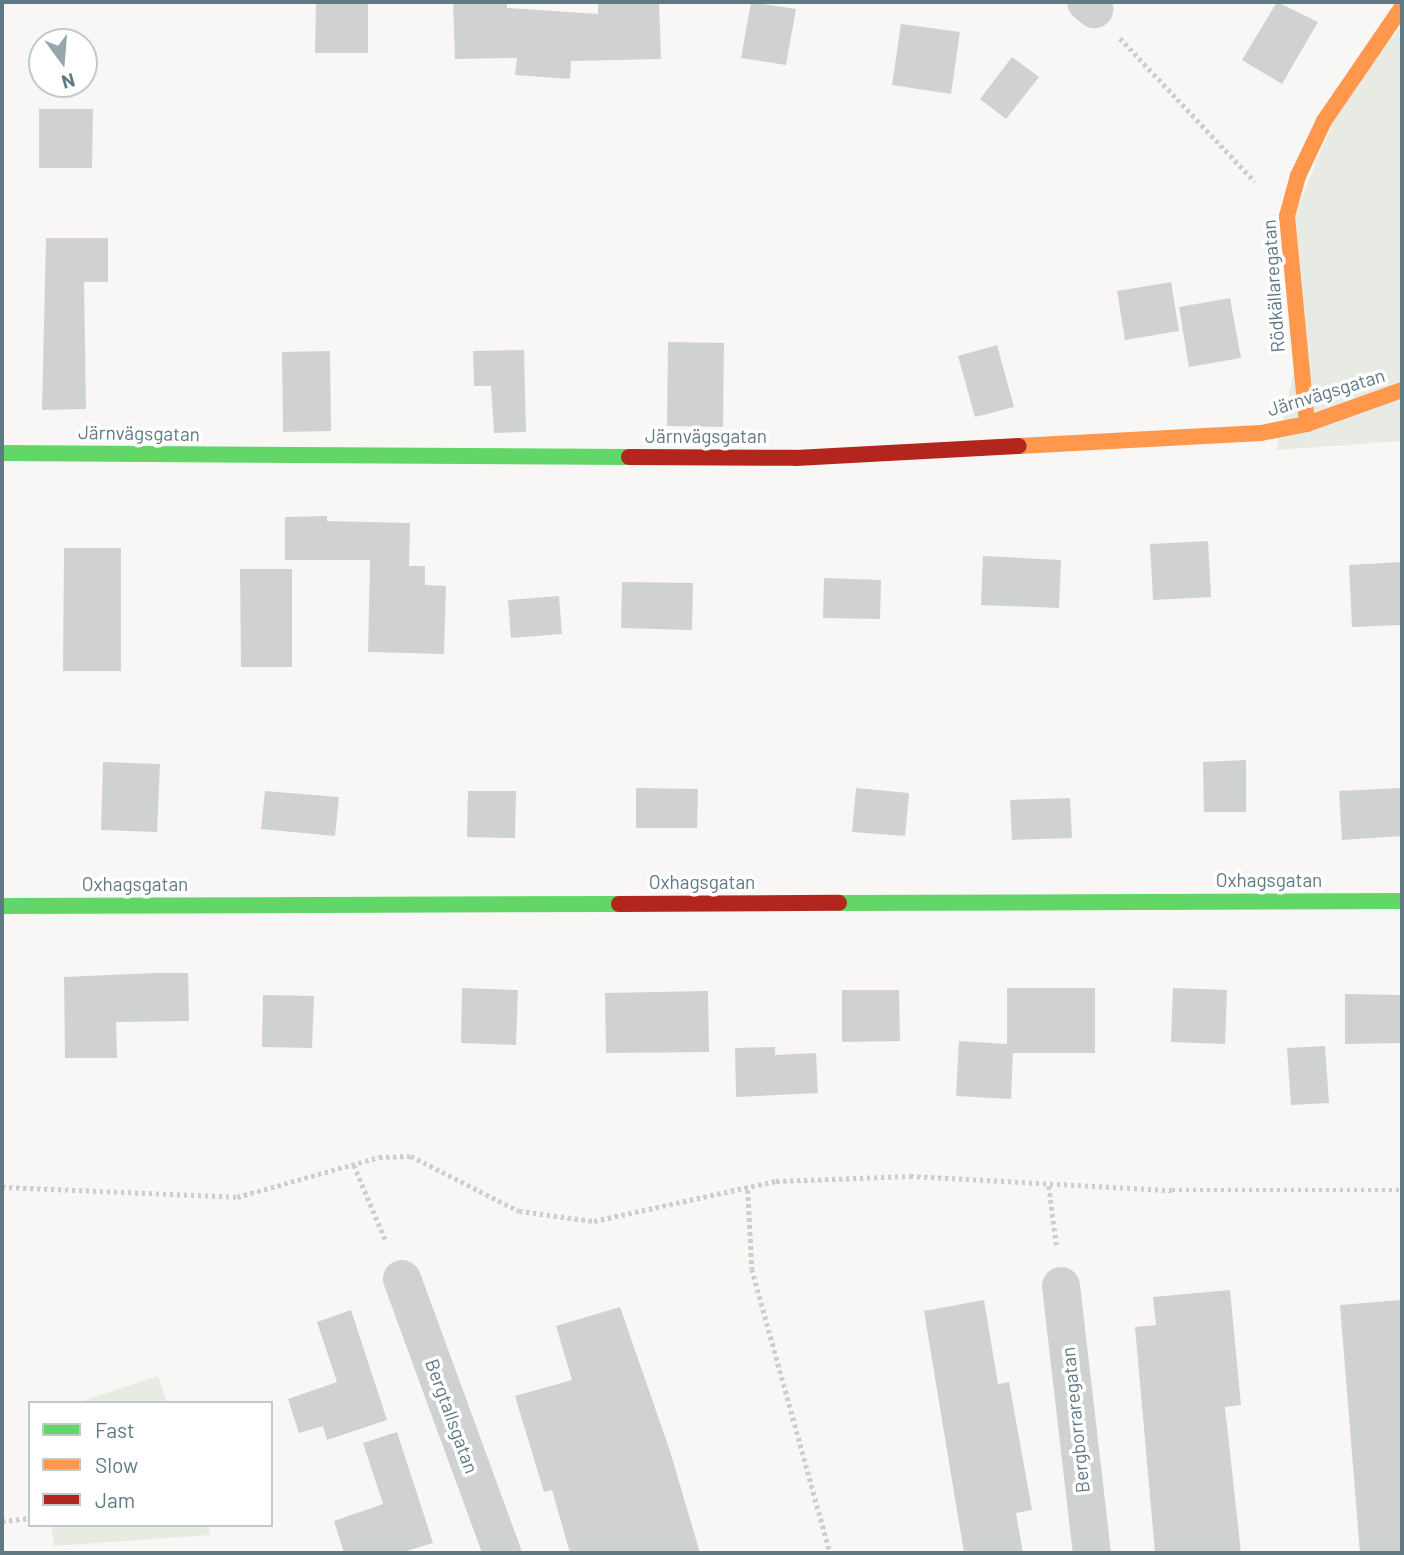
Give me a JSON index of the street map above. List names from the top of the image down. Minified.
{"streets":{"street":["Rödkällaregatan","Järnvägsgatan","Oxhagsgatan","Bergtallsgatan","Bergborraregatan"]},"crossings":[["Rödkällaregatan","Järnvägsgatan"]],"legend":["Fast","Slow","Jam"],"north":"bottom"}
